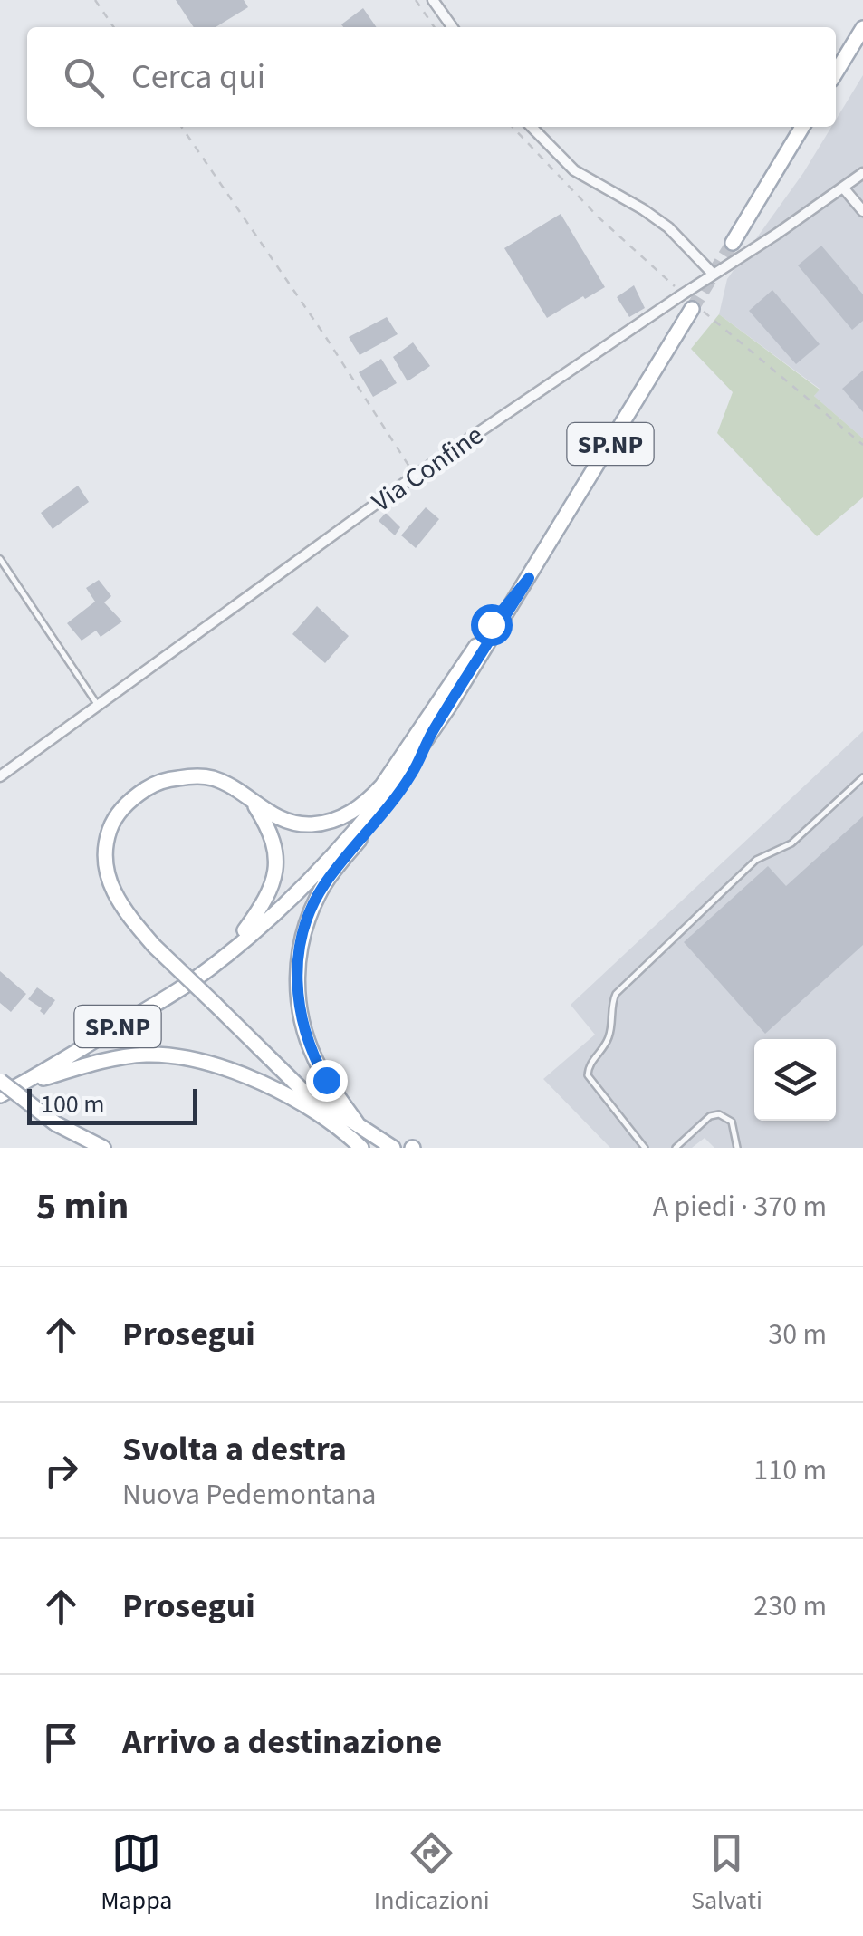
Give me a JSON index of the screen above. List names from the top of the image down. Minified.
{"streets":{"main road":["SP.NP"],"street":["Via Confine"]},"scale_bar":"100 m","page":{"search":"Cerca qui","scale":"100 m","heading":["5 min","A piedi · 370 m"],"list":[["Prosegui","30 m"],["Svolta a destra","Nuova Pedemontana","110 m"],["Prosegui","230 m"],"Arrivo a destinazione"],"nav":["Mappa","Indicazioni","Salvati"]}}
